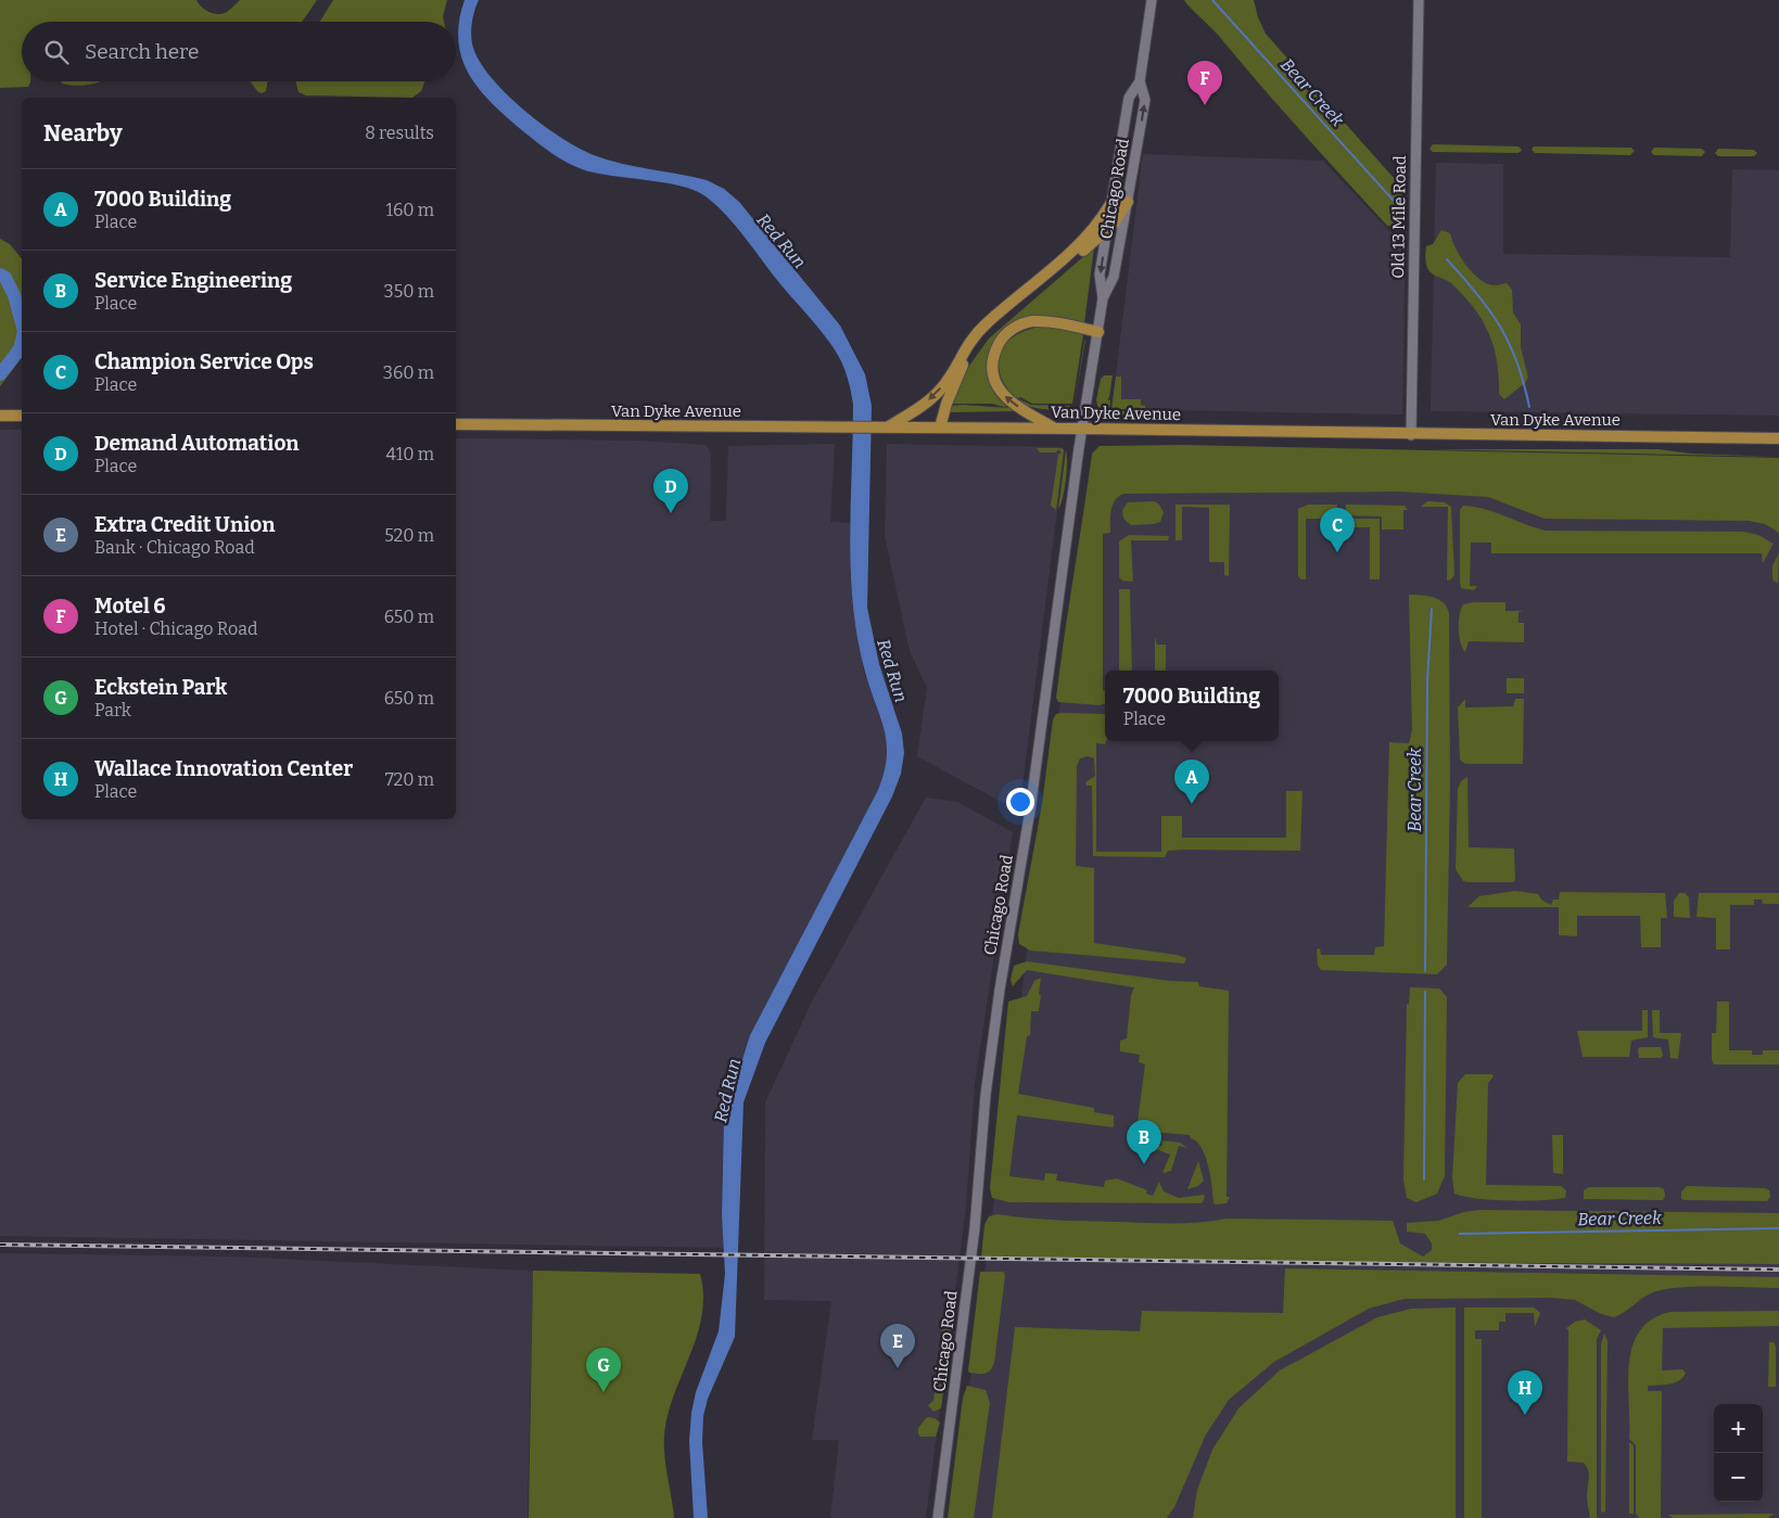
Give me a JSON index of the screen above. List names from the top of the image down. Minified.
{"streets":{"main road":["Chicago Road","Old 13 Mile Road","Van Dyke Avenue"]},"crossings":[["Chicago Road","Van Dyke Avenue"],["Old 13 Mile Road","Van Dyke Avenue"]],"water":["Bear Creek","Red Run"],"page":{"search":"Search here","pins":["F","D","C","A","B","E","G","H"],"heading":["Nearby","8 results"],"list":[{"mark":"A","name":"7000 Building","note":"Place","value":"160 m"},{"mark":"B","name":"Service Engineering","note":"Place","value":"350 m"},{"mark":"C","name":"Champion Service Ops","note":"Place","value":"360 m"},{"mark":"D","name":"Demand Automation","note":"Place","value":"410 m"},{"mark":"E","name":"Extra Credit Union","note":"Bank · Chicago Road","value":"520 m"},{"mark":"F","name":"Motel 6","note":"Hotel · Chicago Road","value":"650 m"},{"mark":"G","name":"Eckstein Park","note":"Park","value":"650 m"},{"mark":"H","name":"Wallace Innovation Center","note":"Place","value":"720 m"}],"popup":["7000 Building","Place"],"map_buttons":["+","−"]}}
